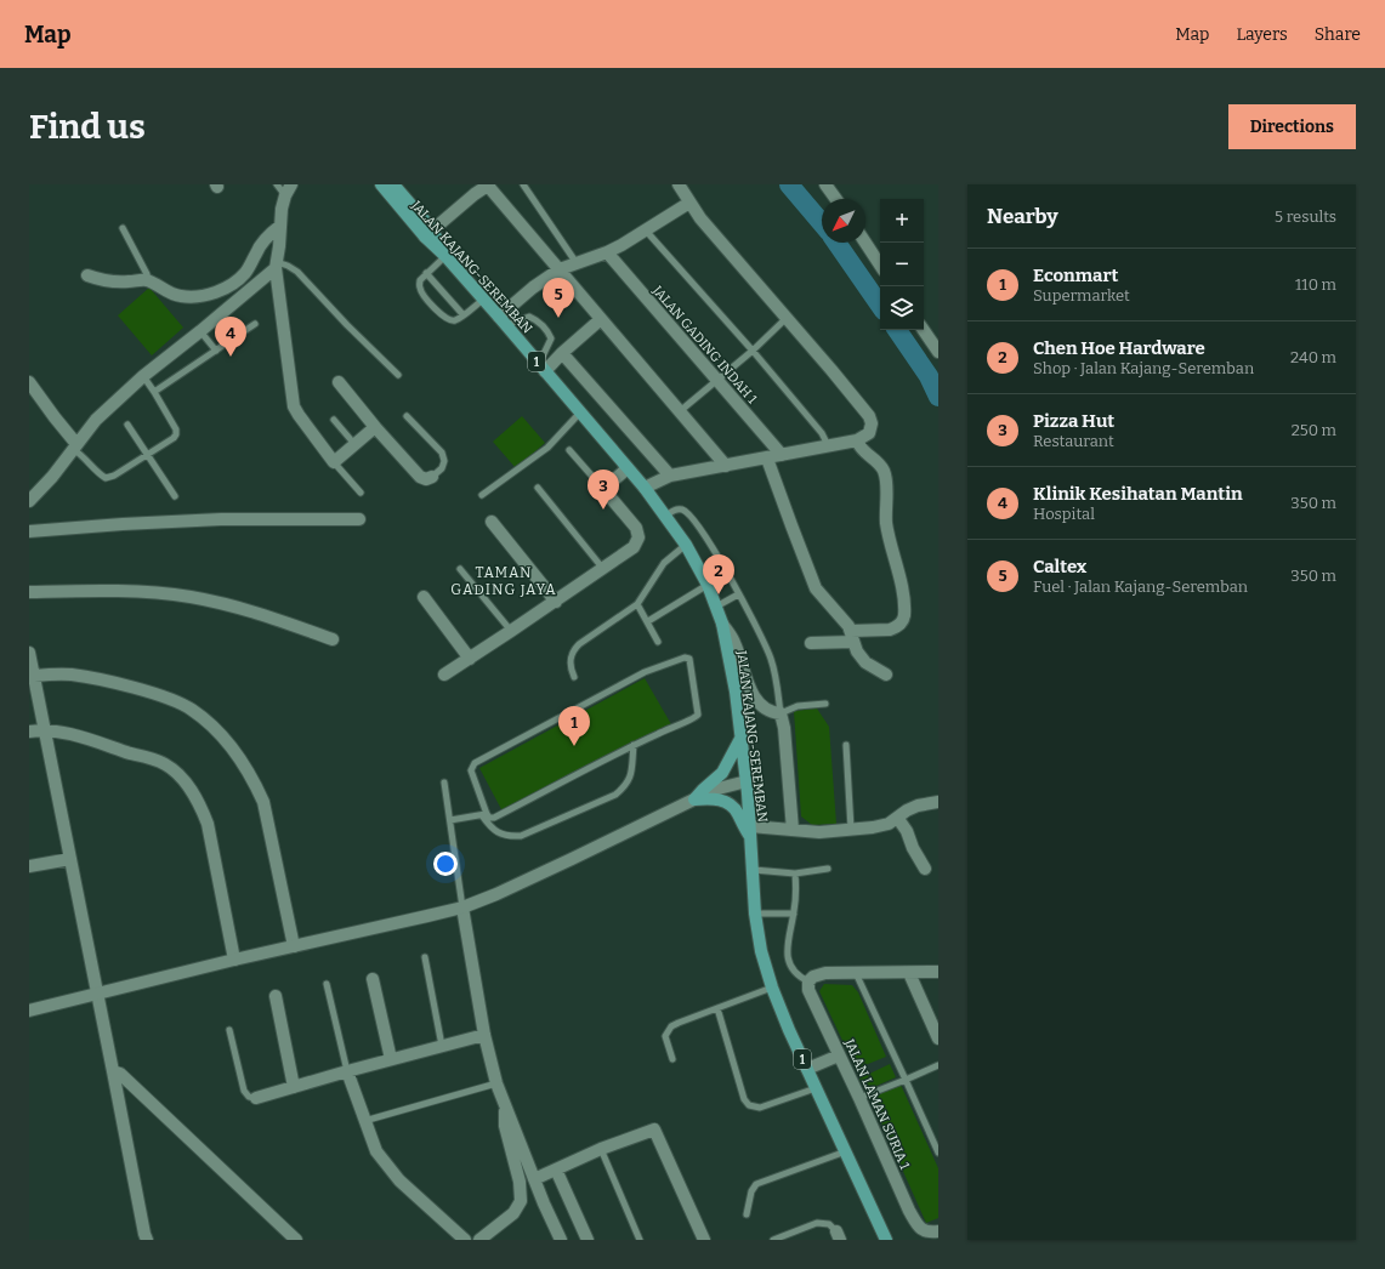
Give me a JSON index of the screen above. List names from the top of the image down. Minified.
{"streets":{"main road":["JALAN KAJANG-SEREMBAN","1"],"street":["JALAN GADING INDAH 1","JALAN LAMAN SURIA 1"]},"districts":["TAMAN GADING JAYA"],"north":"bottom left","page":{"header":"Map","nav":["Map","Layers","Share"],"buttons":"Directions","title":"Find us","heading":["Nearby","5 results"],"map_buttons":["+","−"],"list":[{"mark":"1","name":"Econmart","note":"Supermarket","value":"110 m"},{"mark":"2","name":"Chen Hoe Hardware","note":"Shop · Jalan Kajang-Seremban","value":"240 m"},{"mark":"3","name":"Pizza Hut","note":"Restaurant","value":"250 m"},{"mark":"4","name":"Klinik Kesihatan Mantin","note":"Hospital","value":"350 m"},{"mark":"5","name":"Caltex","note":"Fuel · Jalan Kajang-Seremban","value":"350 m"}],"pins":["5","4","3","2","1"]}}
